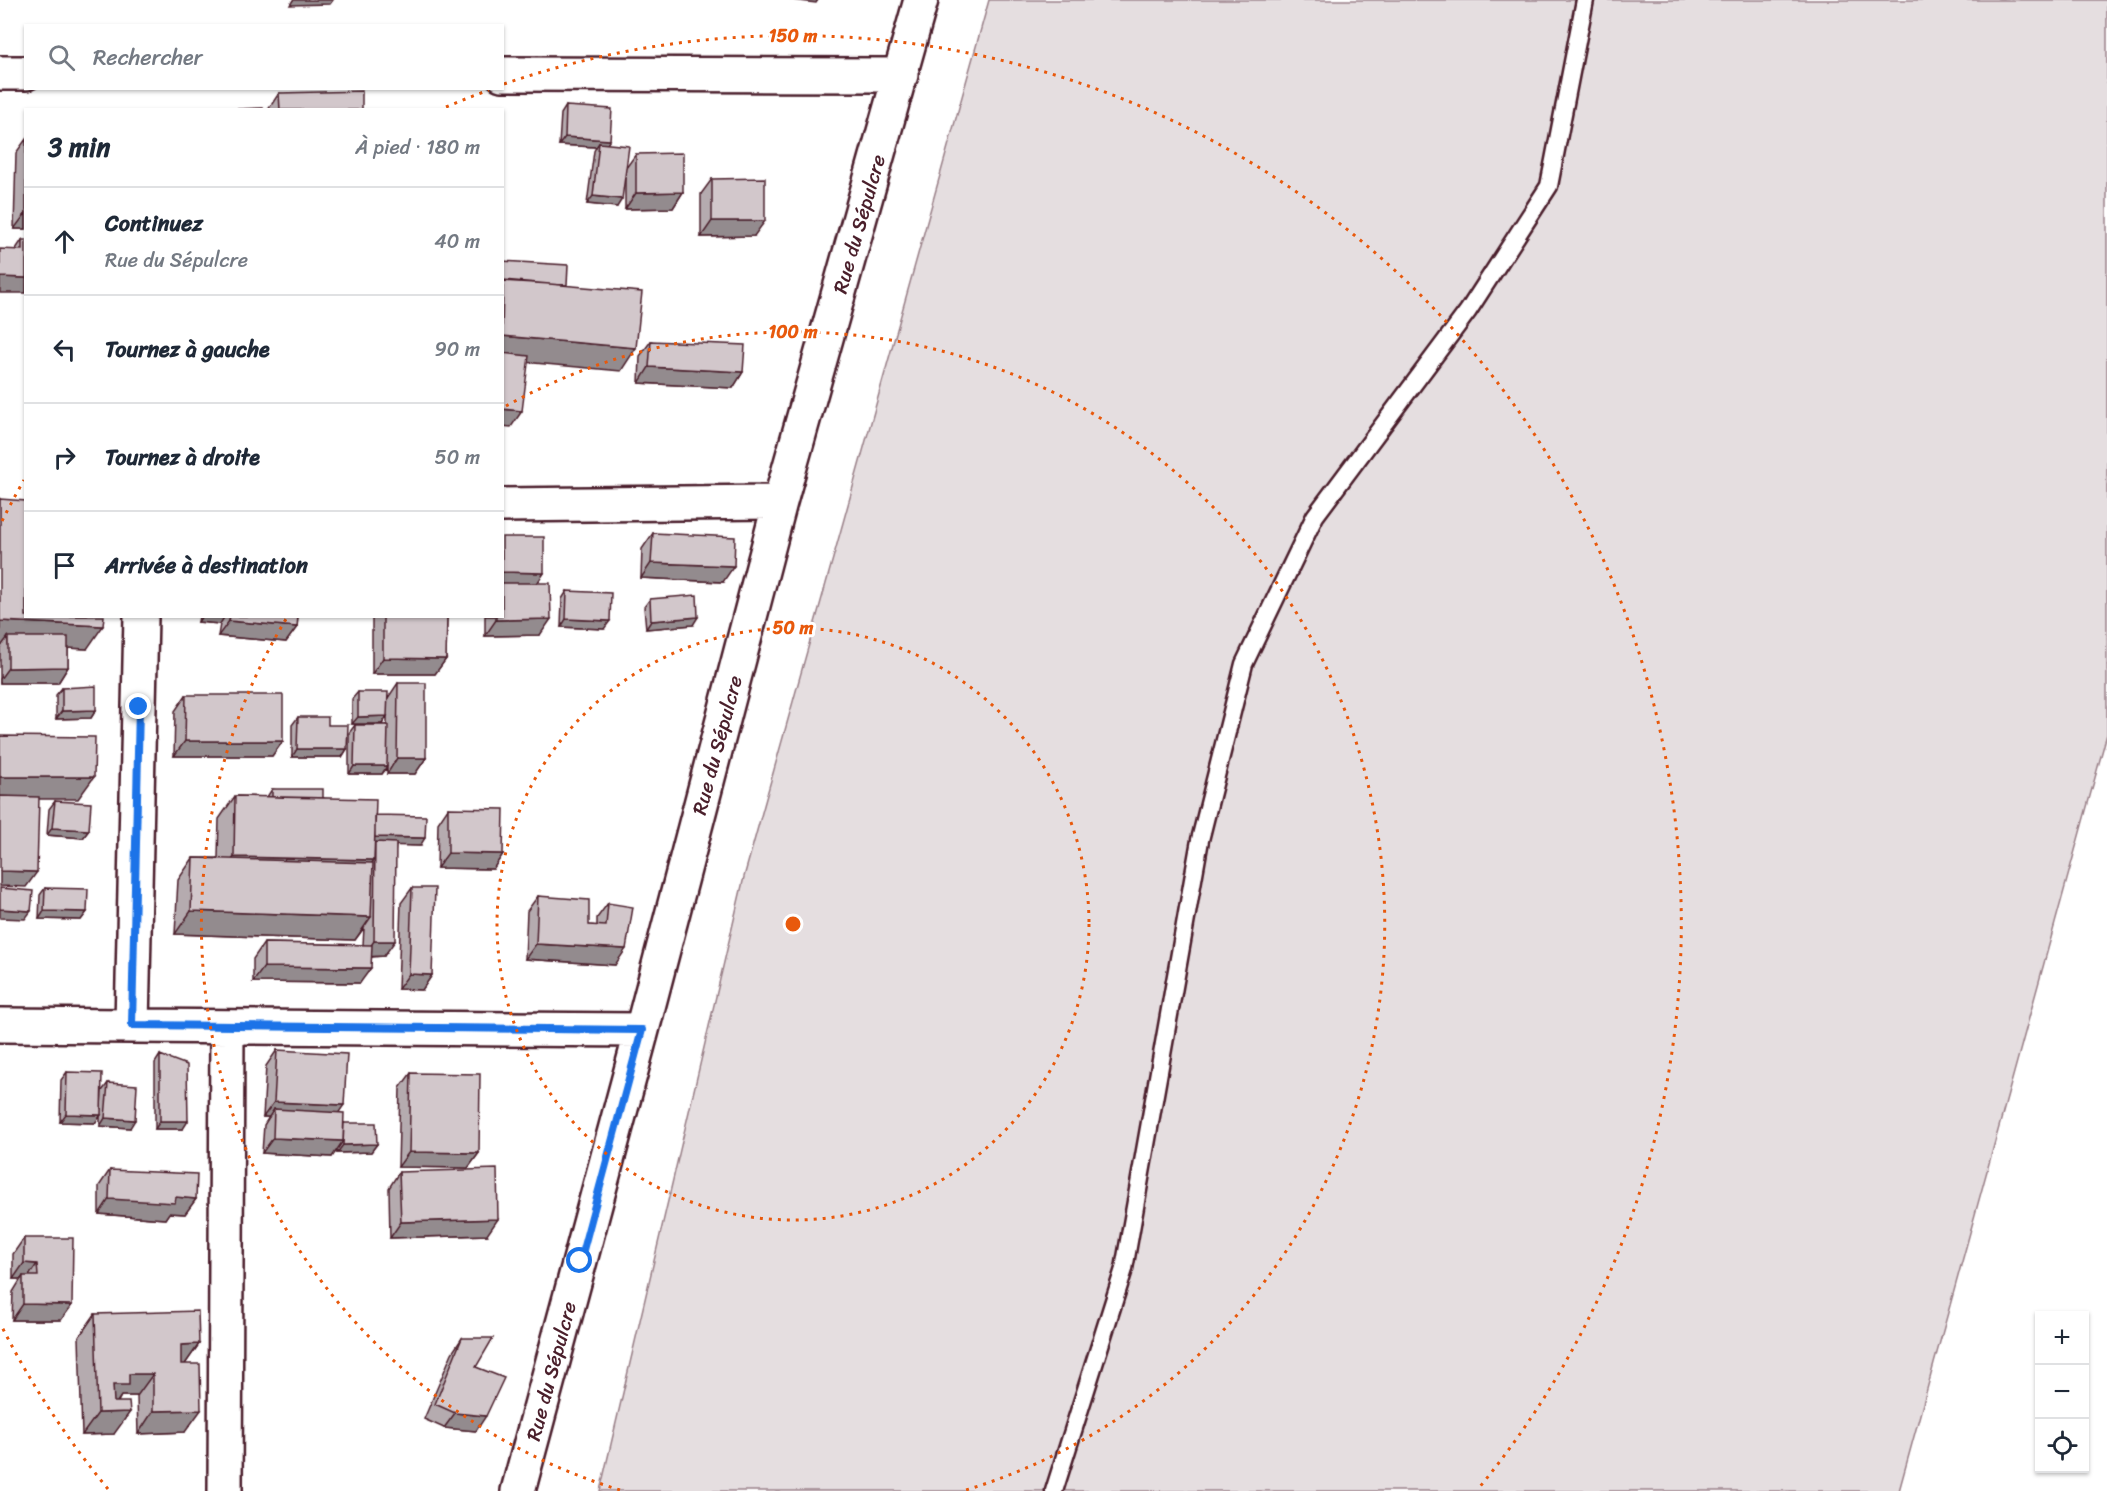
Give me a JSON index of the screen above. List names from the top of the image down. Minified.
{"streets":{"street":["Rue du Sépulcre"]},"page":{"search":"Rechercher","heading":["3 min","À pied · 180 m"],"list":[["Continuez","Rue du Sépulcre","40 m"],["Tournez à gauche","90 m"],["Tournez à droite","50 m"],"Arrivée à destination"],"map_buttons":["+","−"]},"rings":["150 m","100 m","50 m"]}
